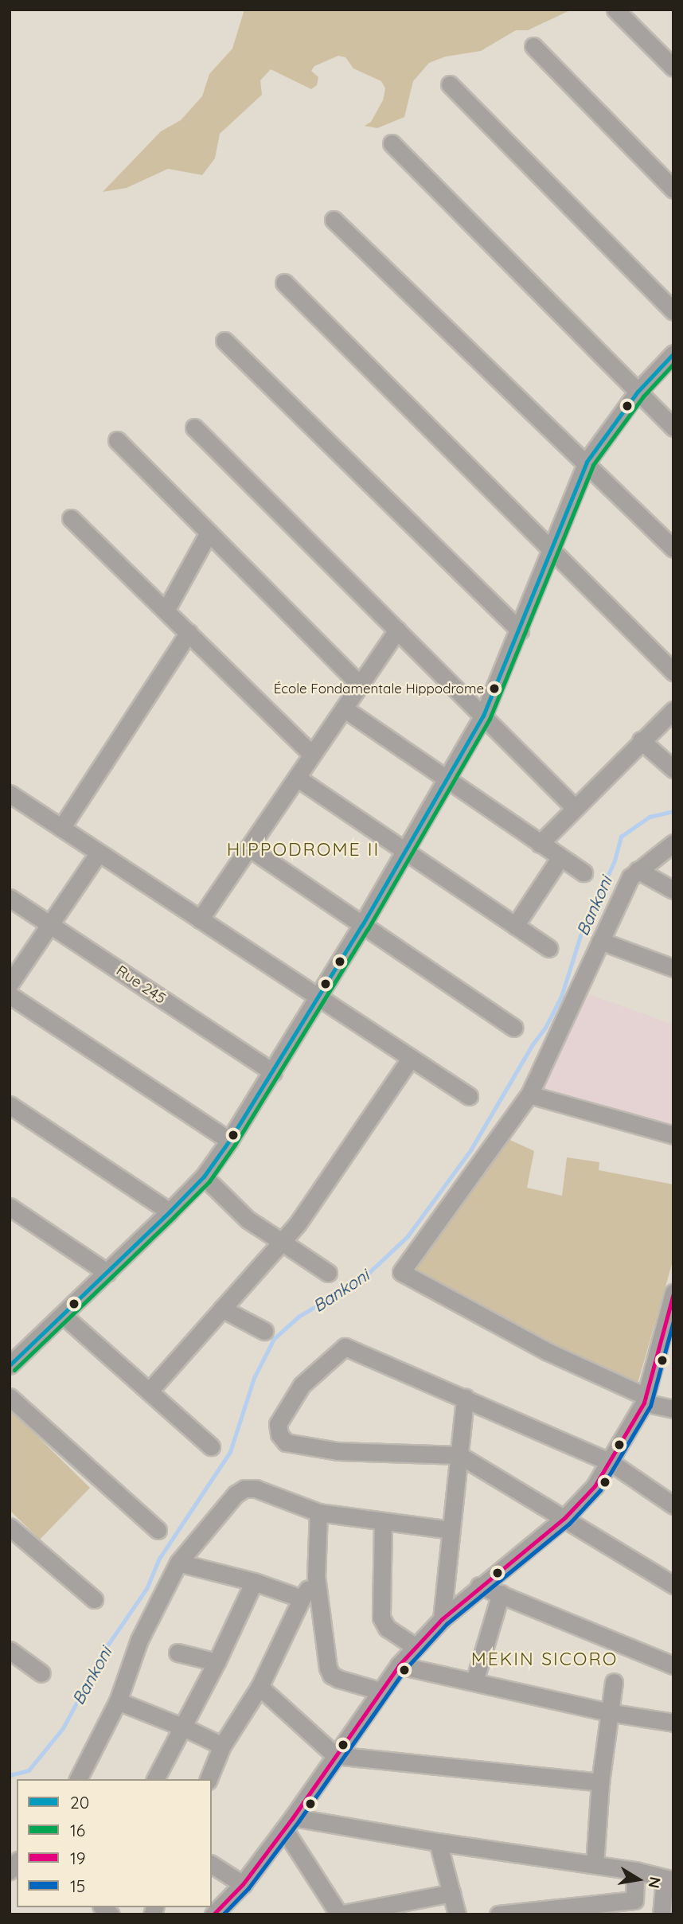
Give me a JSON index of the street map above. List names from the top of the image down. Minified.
{"streets":{"street":["Rue 245"]},"districts":["HIPPODROME II","MEKIN SICORO"],"water":["Bankoni"],"places":["École Fondamentale Hippodrome"],"lines":["transit line 20","transit line 16","transit line 19","transit line 15"],"legend":["20","16","19","15"],"north":"right"}
